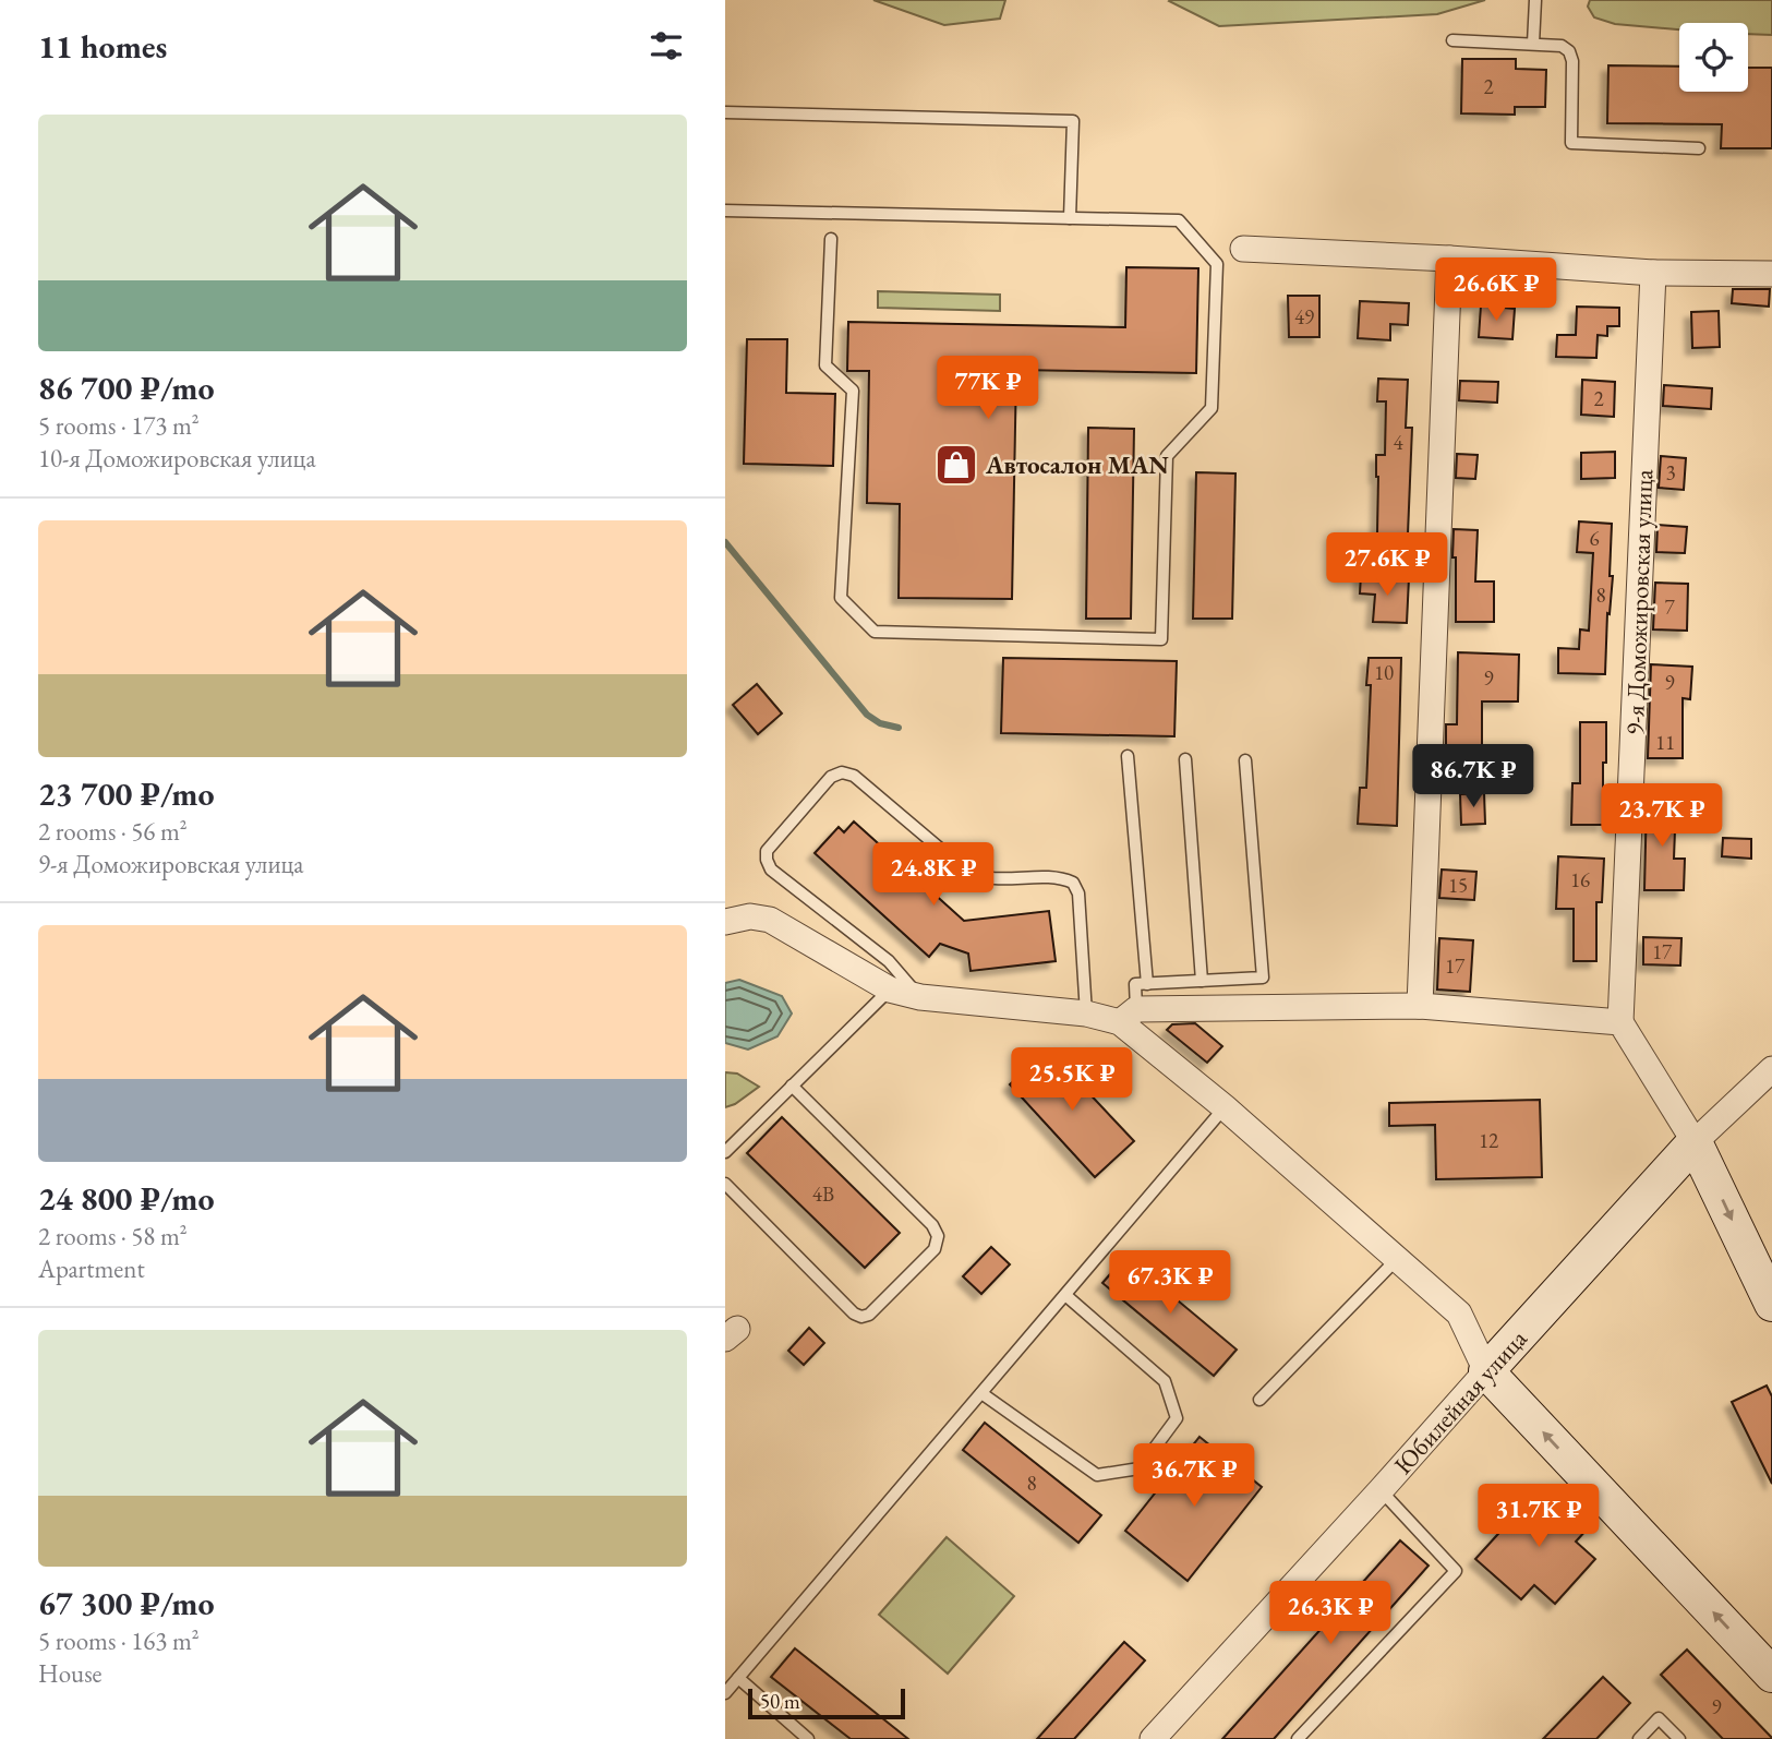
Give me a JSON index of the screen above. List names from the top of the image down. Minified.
{"streets":{"street":["9-я Доможировская улица","Юбилейная улица"]},"places":{"shop":["Автосалон MAN"]},"house_numbers":["2","49","2","4","3","6","8","7","10","9","9","11","16","15","17","17","12","4В","8","9"],"scale_bar":"50 m","page":{"heading":"11 homes","list":[{"name":"86 700 ₽/mo","note":"5 rooms · 173 m² · 10-я Доможировская улица"},{"name":"23 700 ₽/mo","note":"2 rooms · 56 m² · 9-я Доможировская улица"},{"name":"24 800 ₽/mo","note":"2 rooms · 58 m² · Apartment"},{"name":"67 300 ₽/mo","note":"5 rooms · 163 m² · House"}],"price":["26.6K ₽","77K ₽","27.6K ₽","86.7K ₽","23.7K ₽","24.8K ₽","25.5K ₽","67.3K ₽","36.7K ₽","31.7K ₽","26.3K ₽"],"scale":"50 m"}}
